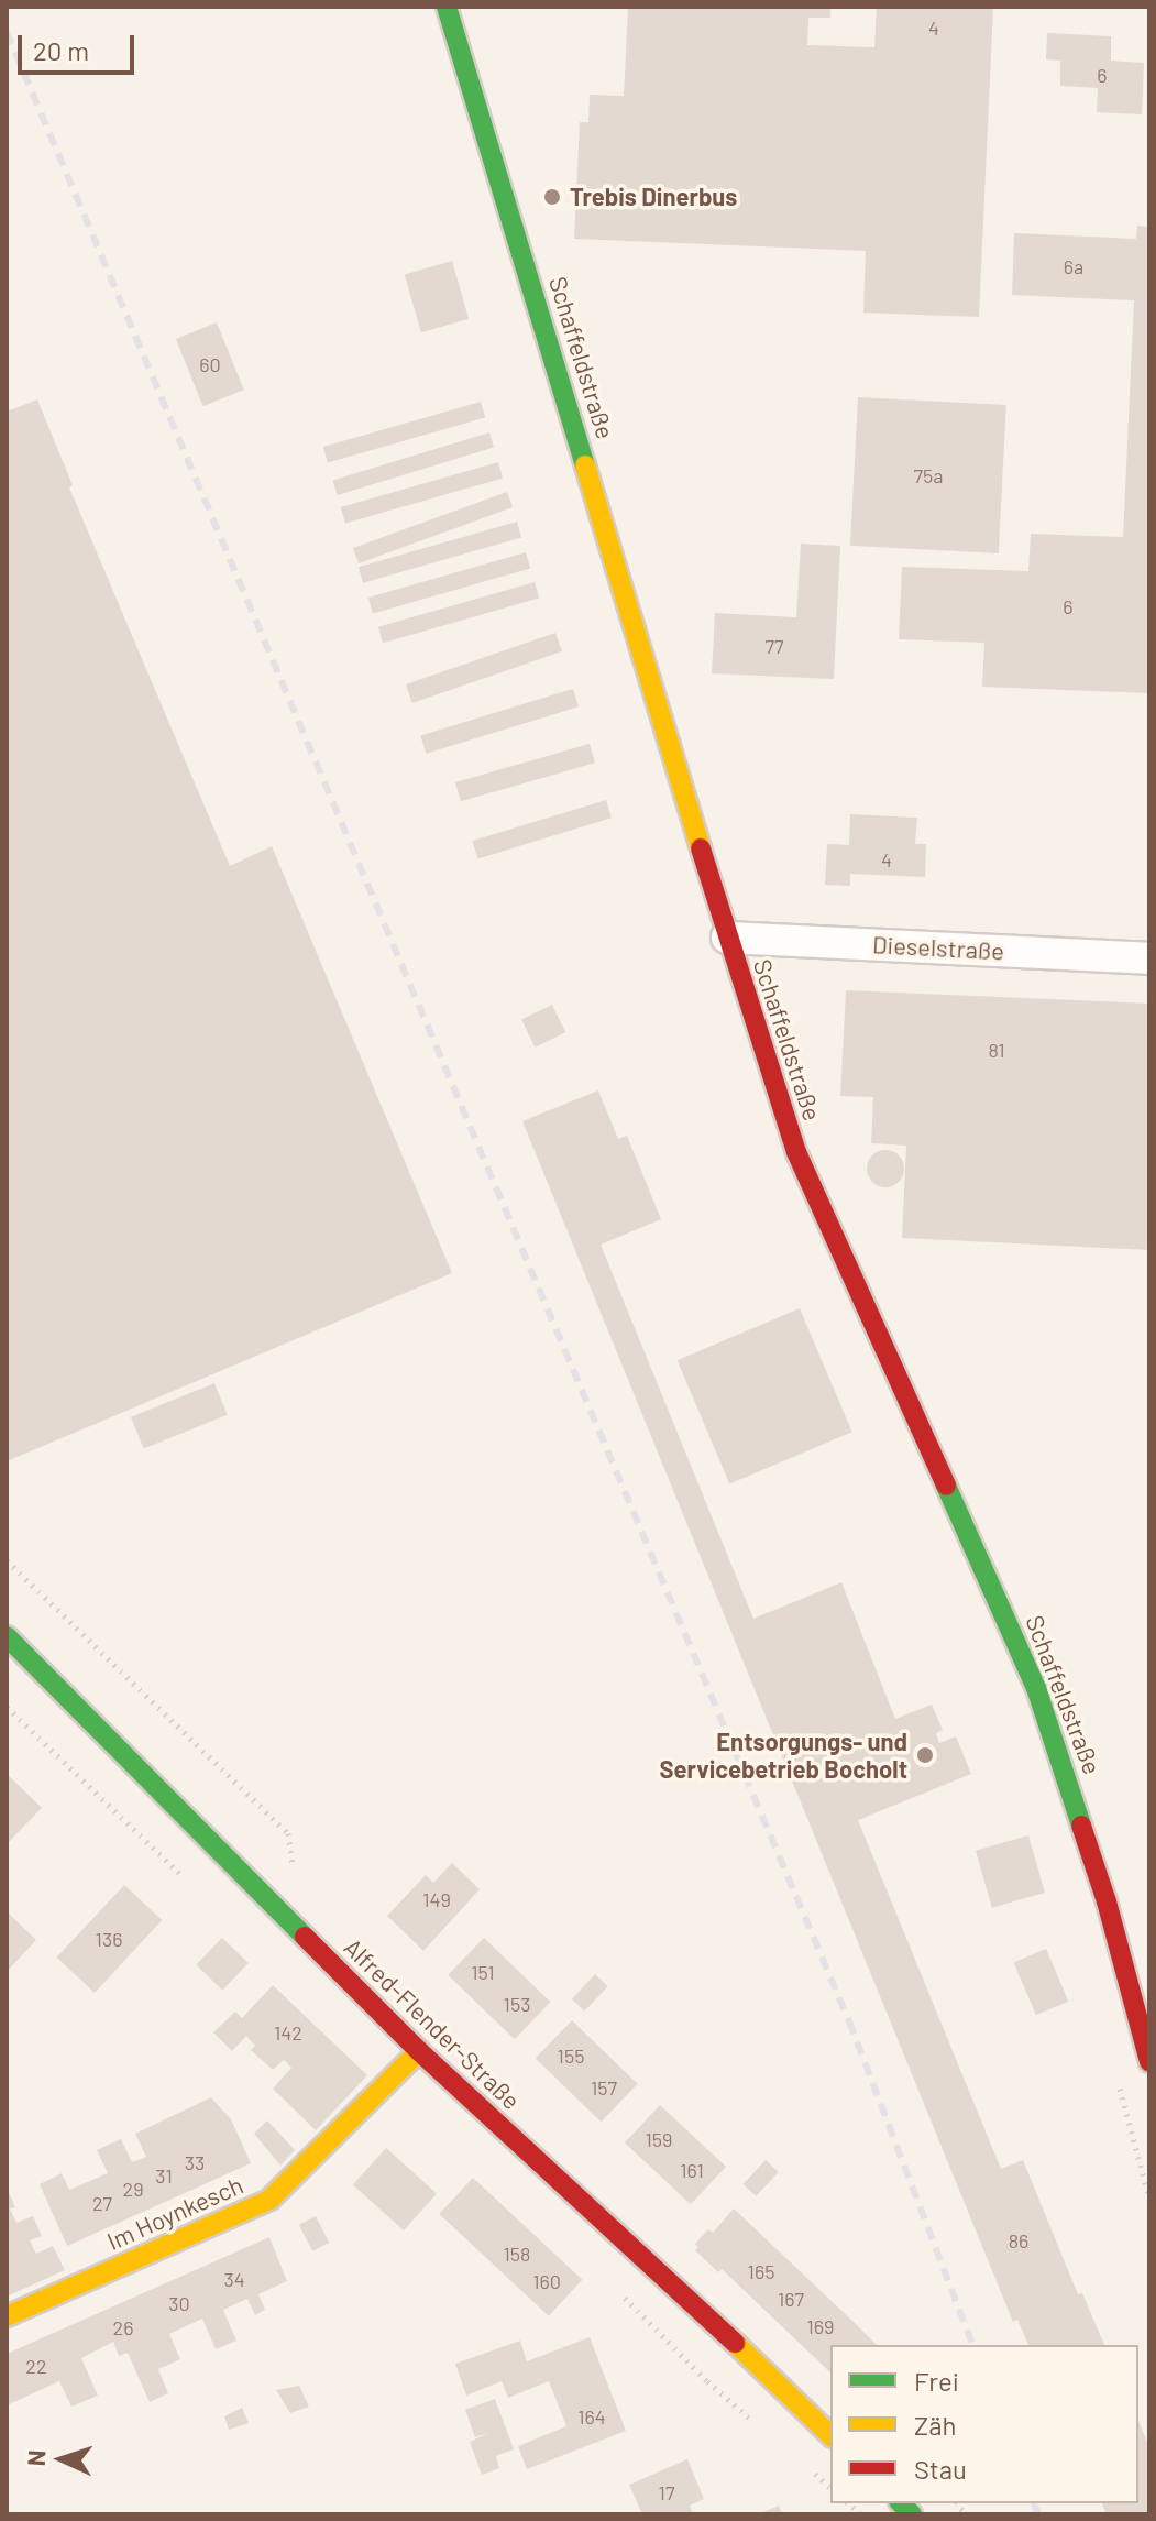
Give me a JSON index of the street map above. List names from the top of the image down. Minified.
{"streets":{"street":["Schaffeldstraße","Dieselstraße","Alfred-Flender-Straße","Im Hoynkesch"]},"crossings":[["Schaffeldstraße","Dieselstraße"],["Alfred-Flender-Straße","Im Hoynkesch"]],"places":["Trebis Dinerbus","Entsorgungs- und Servicebetrieb Bocholt"],"house_numbers":["4","6","6a","60","75a","6","77","4","81","149","136","151","153","142","155","157","159","33","161","31","29","27","86","158","165","34","160","167","30","169","26","22","164","17"],"legend":["Frei","Zäh","Stau"],"scale_bar":"20 m","north":"left"}
